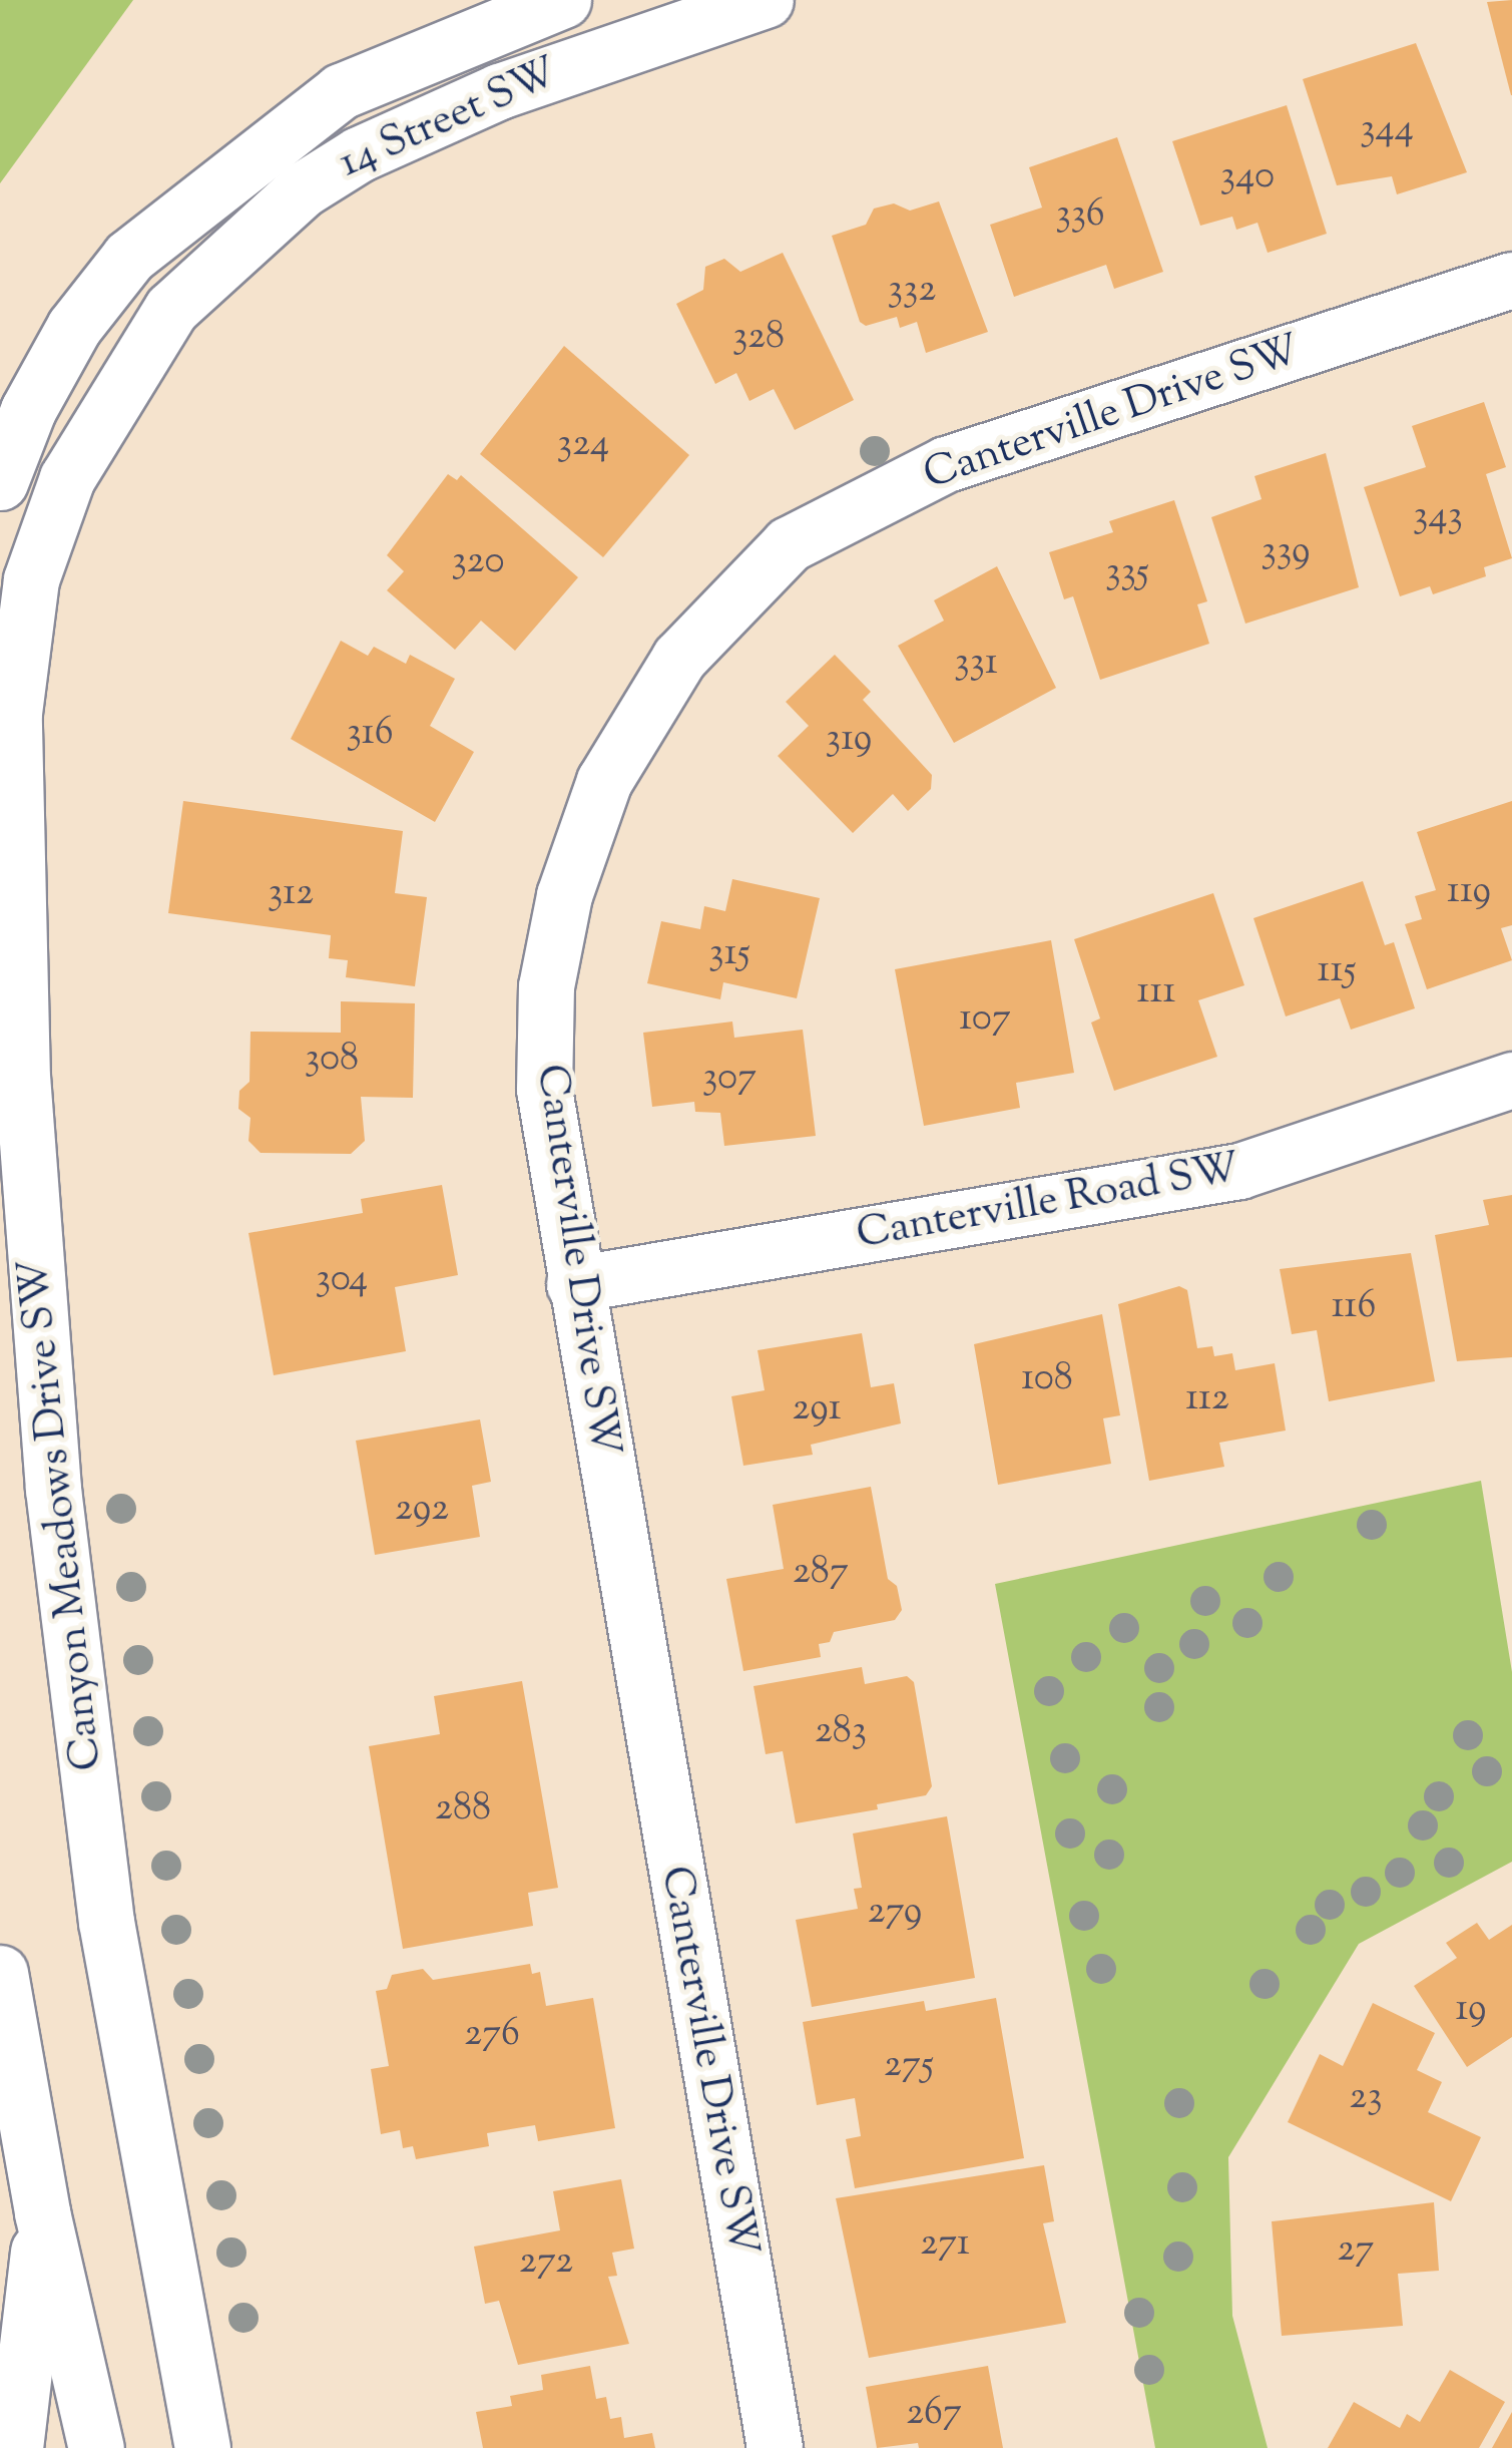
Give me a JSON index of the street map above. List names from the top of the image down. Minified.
{"streets":{"main road":["14 Street SW","Canterville Drive SW","Canterville Road SW","Canyon Meadows Drive SW"]},"crossings":[["14 Street SW","Canyon Meadows Drive SW"],["Canterville Drive SW","Canterville Road SW"]],"house_numbers":["344","340","336","332","328","324","343","339","320","335","331","316","319","119","312","315","115","111","107","308","307","304","116","108","112","291","292","287","283","288","279","19","276","275","23","271","27","272","267"]}
